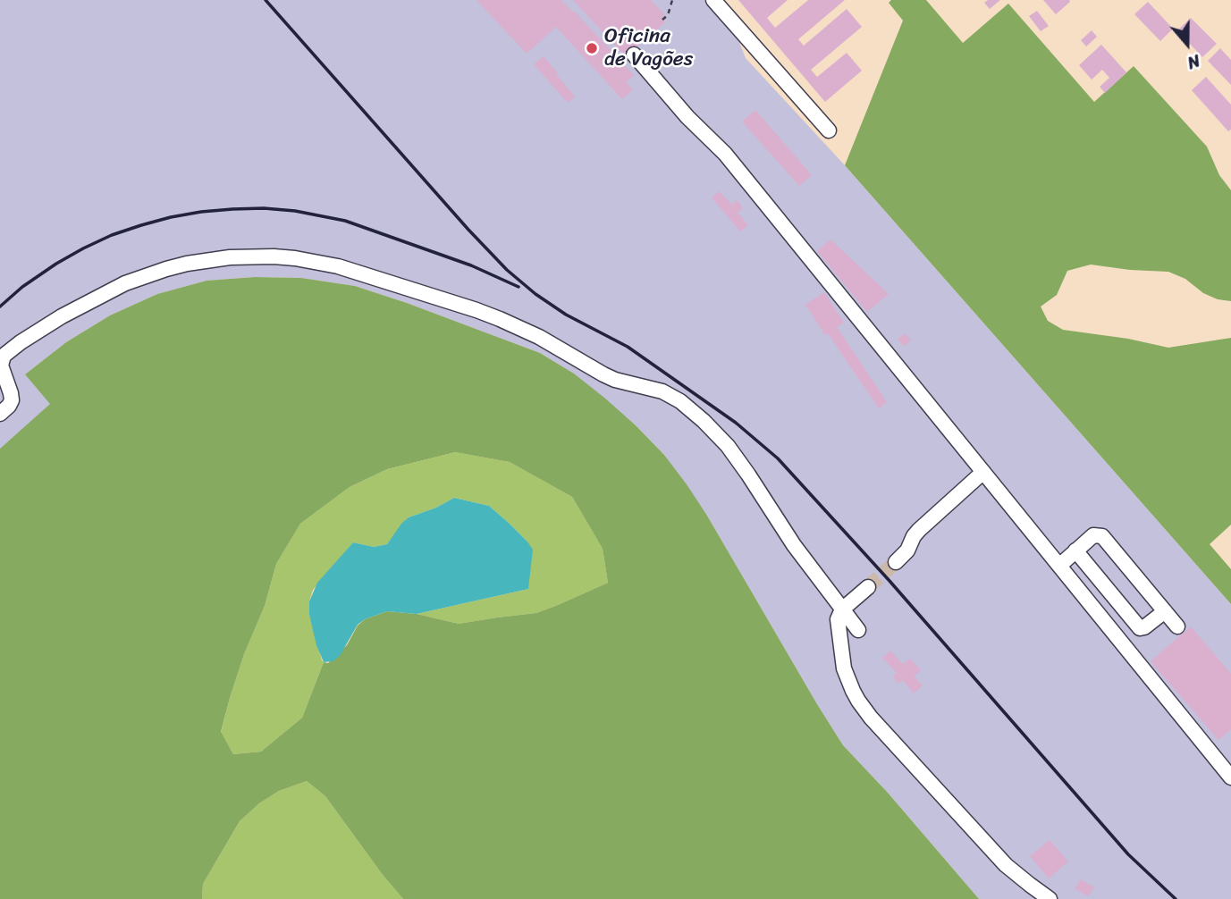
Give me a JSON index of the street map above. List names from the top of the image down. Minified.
{"places":["Oficina de Vagões"],"north":"bottom"}
